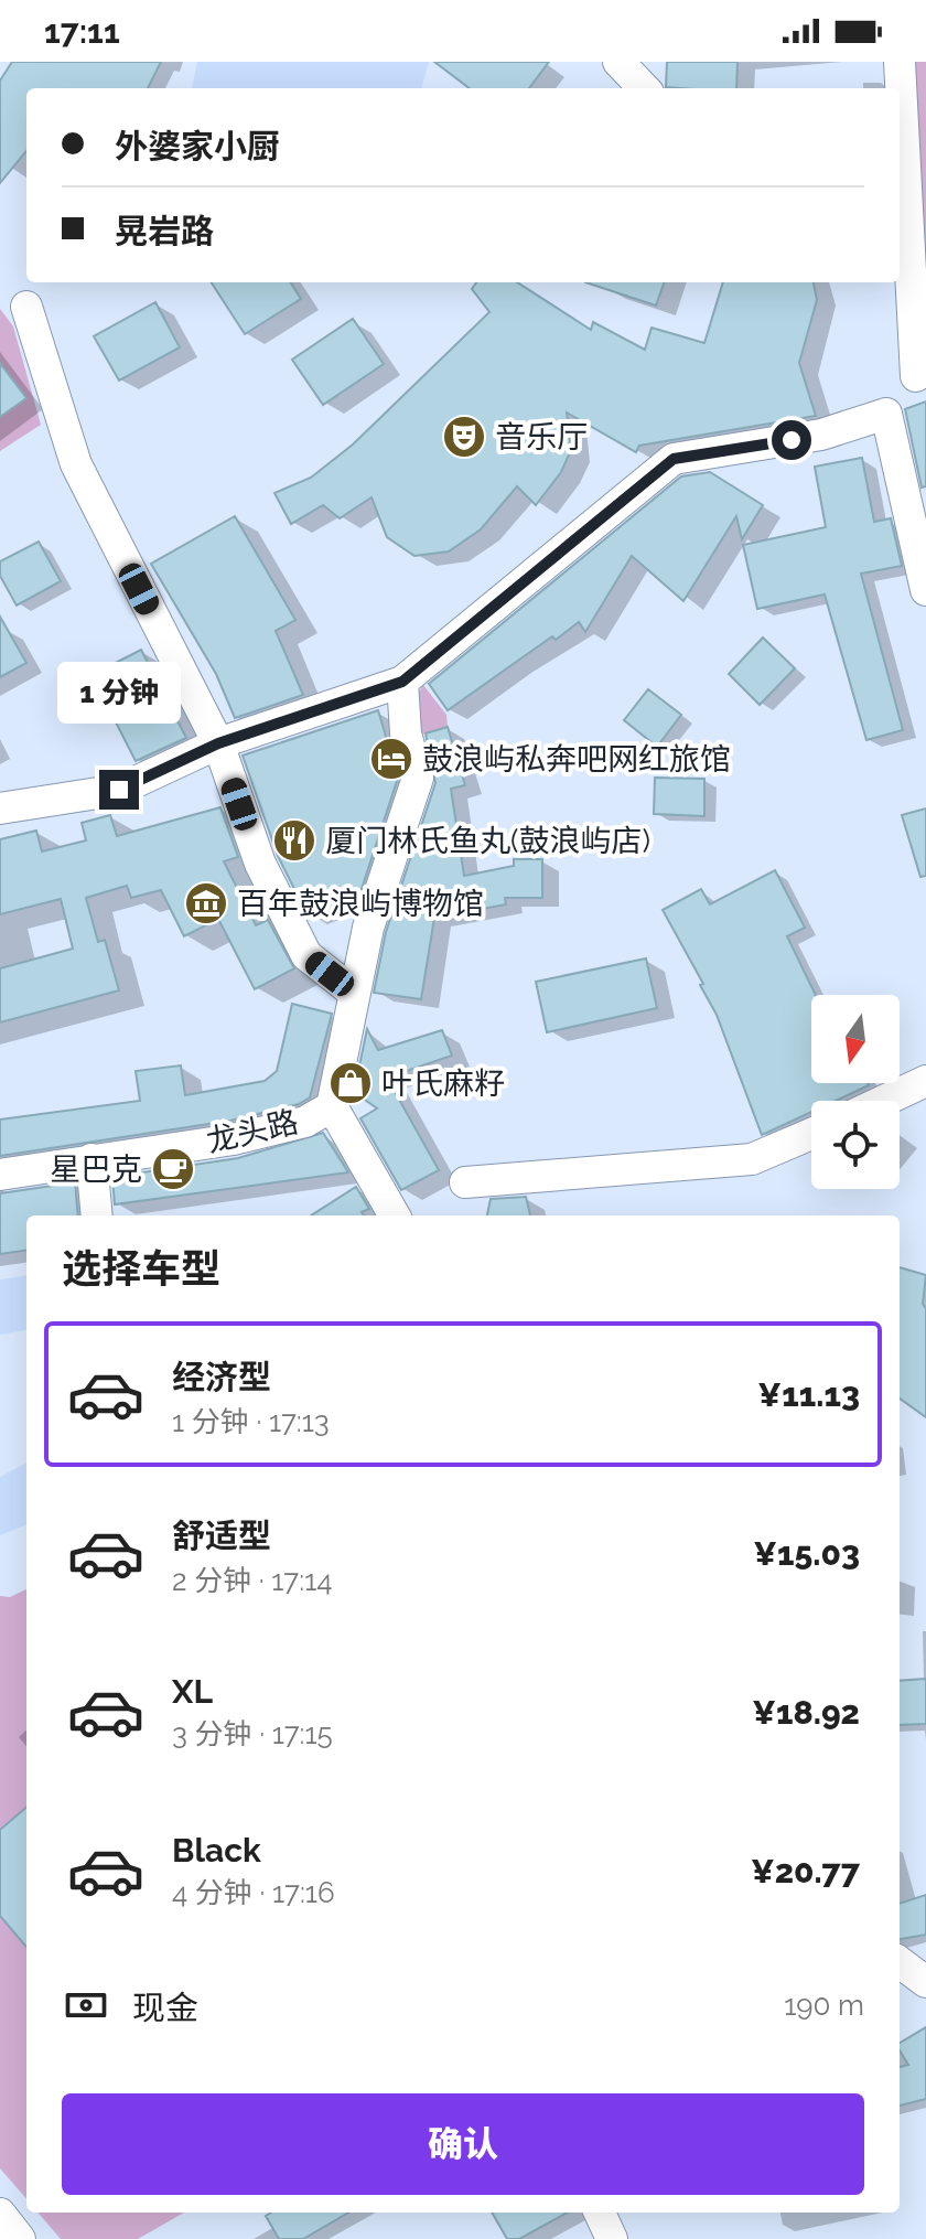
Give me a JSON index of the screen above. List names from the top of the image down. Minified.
{"streets":{"street":["龙头路"]},"places":{"theatre":["音乐厅"],"hotel":["鼓浪屿私奔吧网红旅馆"],"restaurant":["厦门林氏鱼丸(鼓浪屿店)"],"museum":["百年鼓浪屿博物馆"],"shop":["叶氏麻籽"],"cafe":["星巴克"]},"north":"bottom","page":{"status":"17:11","banner":["外婆家小厨","晃岩路"],"bubble":"1 分钟","heading":"选择车型","list":[{"name":"经济型","note":"1 分钟 · 17:13","value":"¥11.13"},{"name":"舒适型","note":"2 分钟 · 17:14","value":"¥15.03"},{"name":"XL","note":"3 分钟 · 17:15","value":"¥18.92"},{"name":"Black","note":"4 分钟 · 17:16","value":"¥20.77"}],"pay":["现金","190 m"],"buttons":"确认"}}
